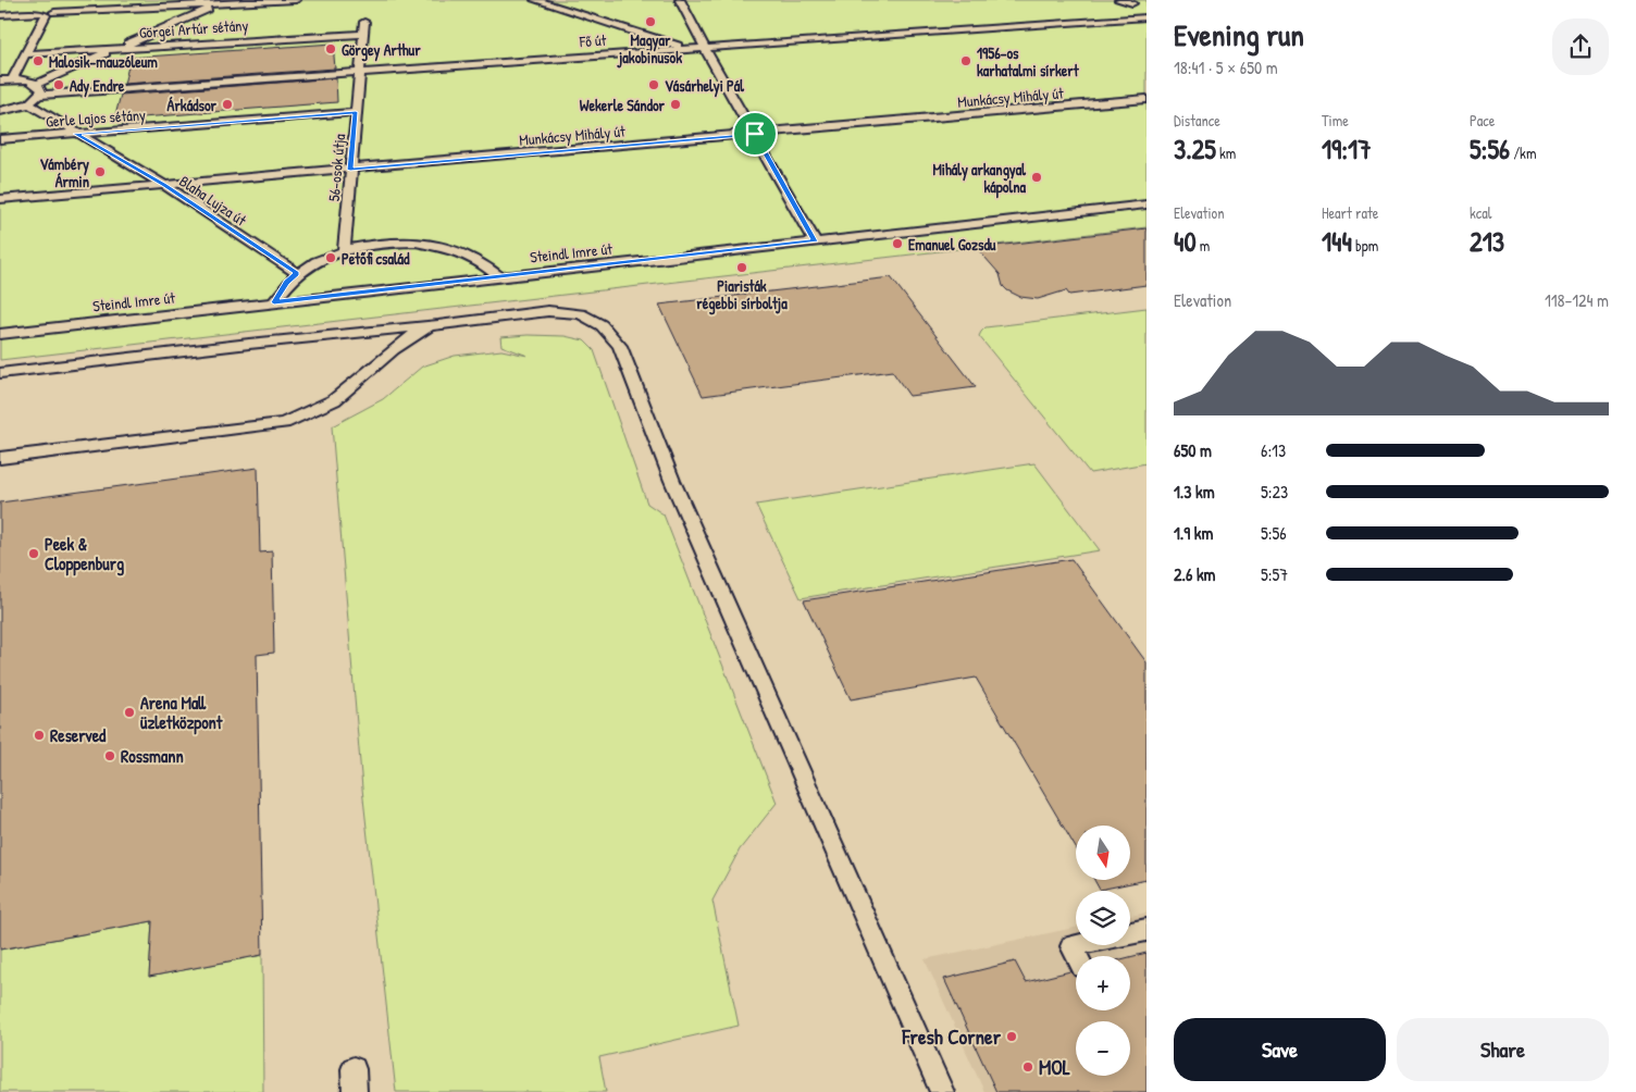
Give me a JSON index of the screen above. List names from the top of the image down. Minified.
{"streets":{"lane":["Görgei Artúr sétány","Fő út","Munkácsy Mihály út","Gerle Lajos sétány","56-osok útja","Blaha Lujza út","Steindl Imre út"]},"crossings":[["Görgei Artúr sétány","56-osok útja"],["Fő út","56-osok útja"],["Munkácsy Mihály út","56-osok útja"],["Munkácsy Mihály út","Blaha Lujza út"],["Gerle Lajos sétány","56-osok útja"],["Gerle Lajos sétány","Blaha Lujza út"]],"places":["Magyar jakobinusok","Görgey Arthur","Malosik-mauzóleum","1956-os karhatalmi sírkert","Ady Endre","Vásárhelyi Pál","Árkádsor","Wekerle Sándor","Vámbéry Ármin","Mihály arkangyal kápolna","Emanuel Gozsdu","Petőfi család","Piaristák régebbi sírboltja","Peek & Cloppenburg","Arena Mall üzletközpont","Reserved","Rossmann","Fresh Corner","MOL"],"north":"bottom","page":{"heading":["Evening run","18:41 · 5 × 650 m"],"stats":[["Distance","3.25 km"],["Time","19:17"],["Pace","5:56 /km"],["Elevation","40 m"],["Heart rate","144 bpm"],["kcal","213"]],"chart":["Elevation","118–124 m"],"list":[{"name":"650 m","note":"6:13"},{"name":"1.3 km","note":"5:23"},{"name":"1.9 km","note":"5:56"},{"name":"2.6 km","note":"5:57"}],"map_buttons":["+","−"],"buttons":["Save","Share"]}}
